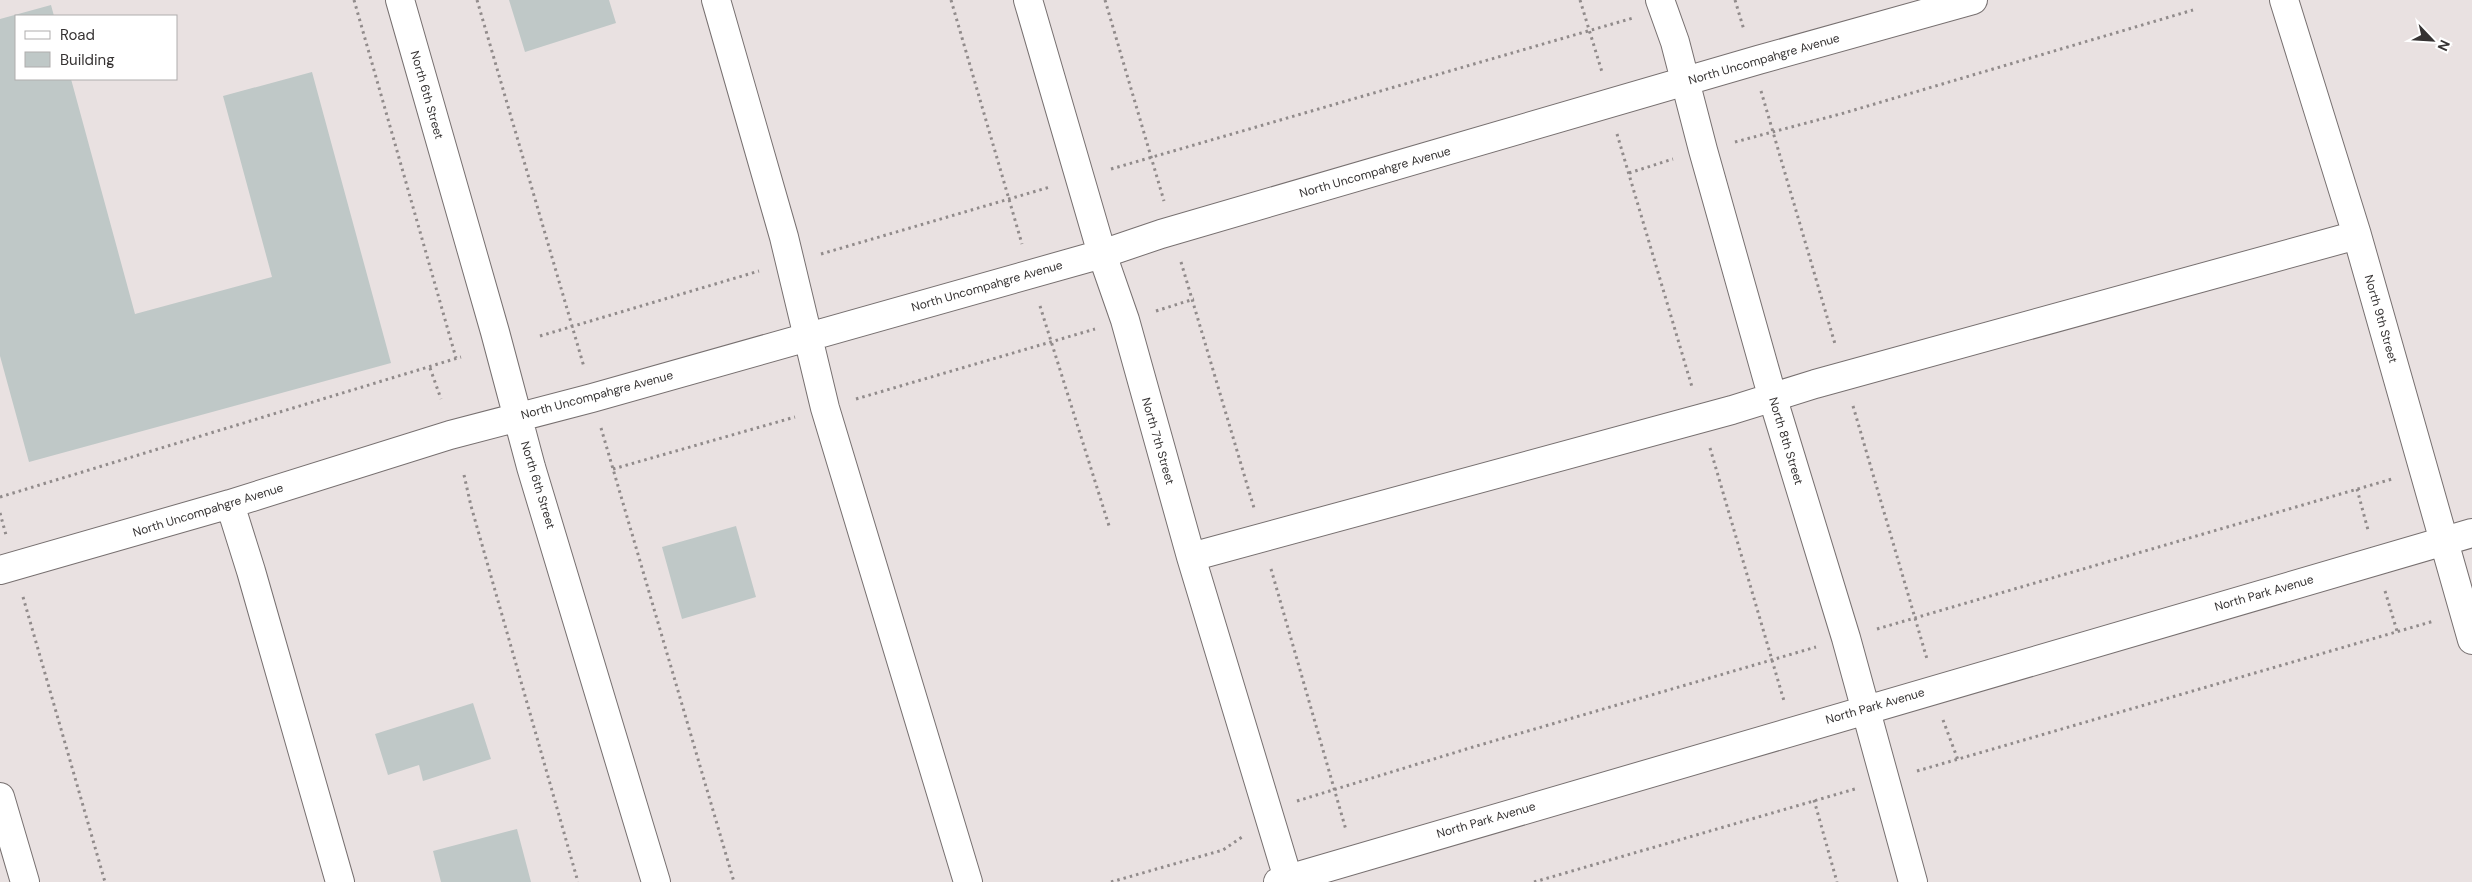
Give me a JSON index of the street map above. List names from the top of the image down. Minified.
{"streets":{"street":["North Uncompahgre Avenue","North 6th Street","North 9th Street","North 7th Street","North 8th Street","North Park Avenue"]},"crossings":[["North Uncompahgre Avenue","North 6th Street"],["North Uncompahgre Avenue","North 7th Street"],["North Uncompahgre Avenue","North 8th Street"],["North 9th Street","North Park Avenue"],["North 7th Street","North Park Avenue"],["North 8th Street","North Park Avenue"]],"legend":["Road","Building"],"north":"bottom right"}
